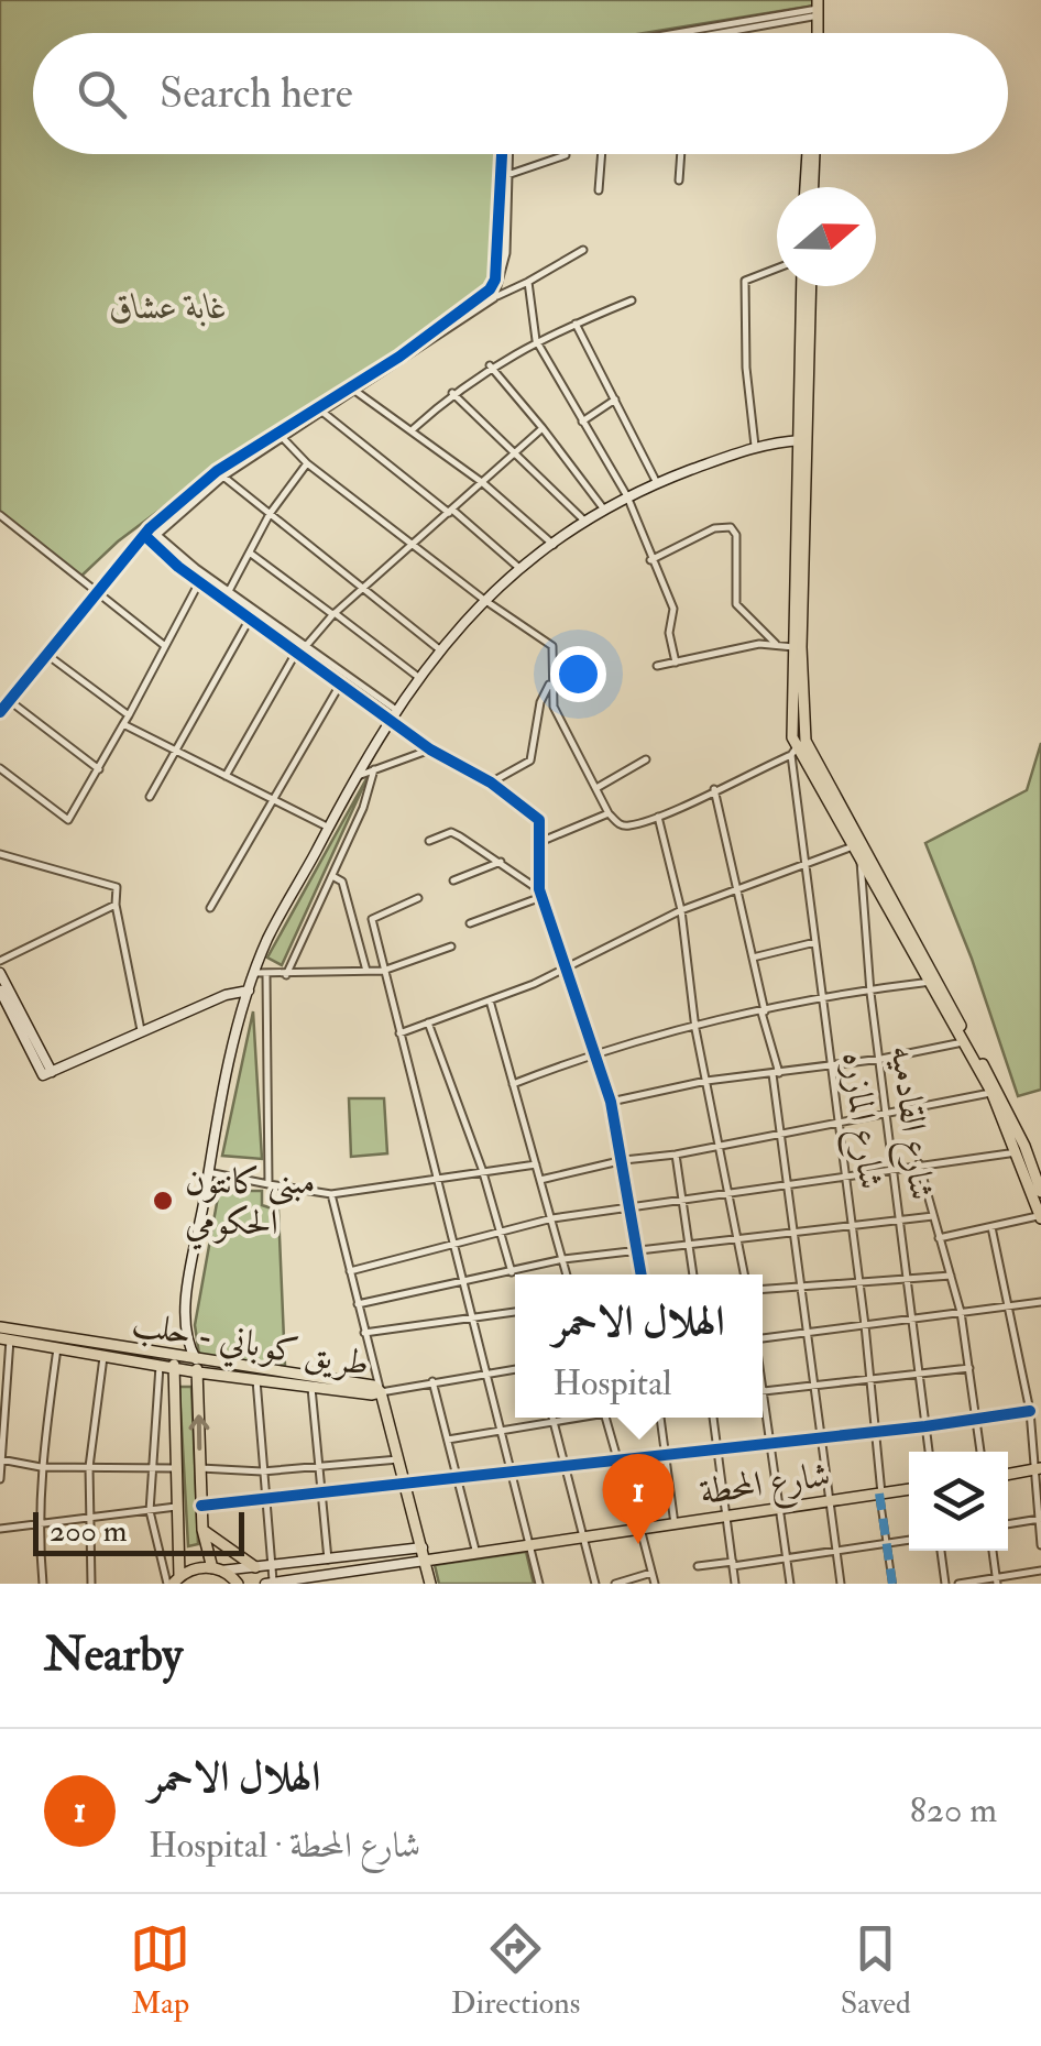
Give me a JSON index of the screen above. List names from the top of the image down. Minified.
{"streets":{"main road":["طريق كوباني - حلب","شارع المحطة"],"street":["شارع المازره","شارع القادميه"]},"crossings":[["شارع المازره","شارع المحطة"]],"parks":["غابة عشاق"],"places":["مبنى كانتون الحكومي"],"scale_bar":"200 m","north":"right","page":{"search":"Search here","popup":["الهلال الاحمر","Hospital"],"pins":"1","scale":"200 m","heading":"Nearby","list":[{"mark":"1","name":"الهلال الاحمر","note":"Hospital · شارع المحطة","value":"820 m"}],"nav":["Map","Directions","Saved"]}}
